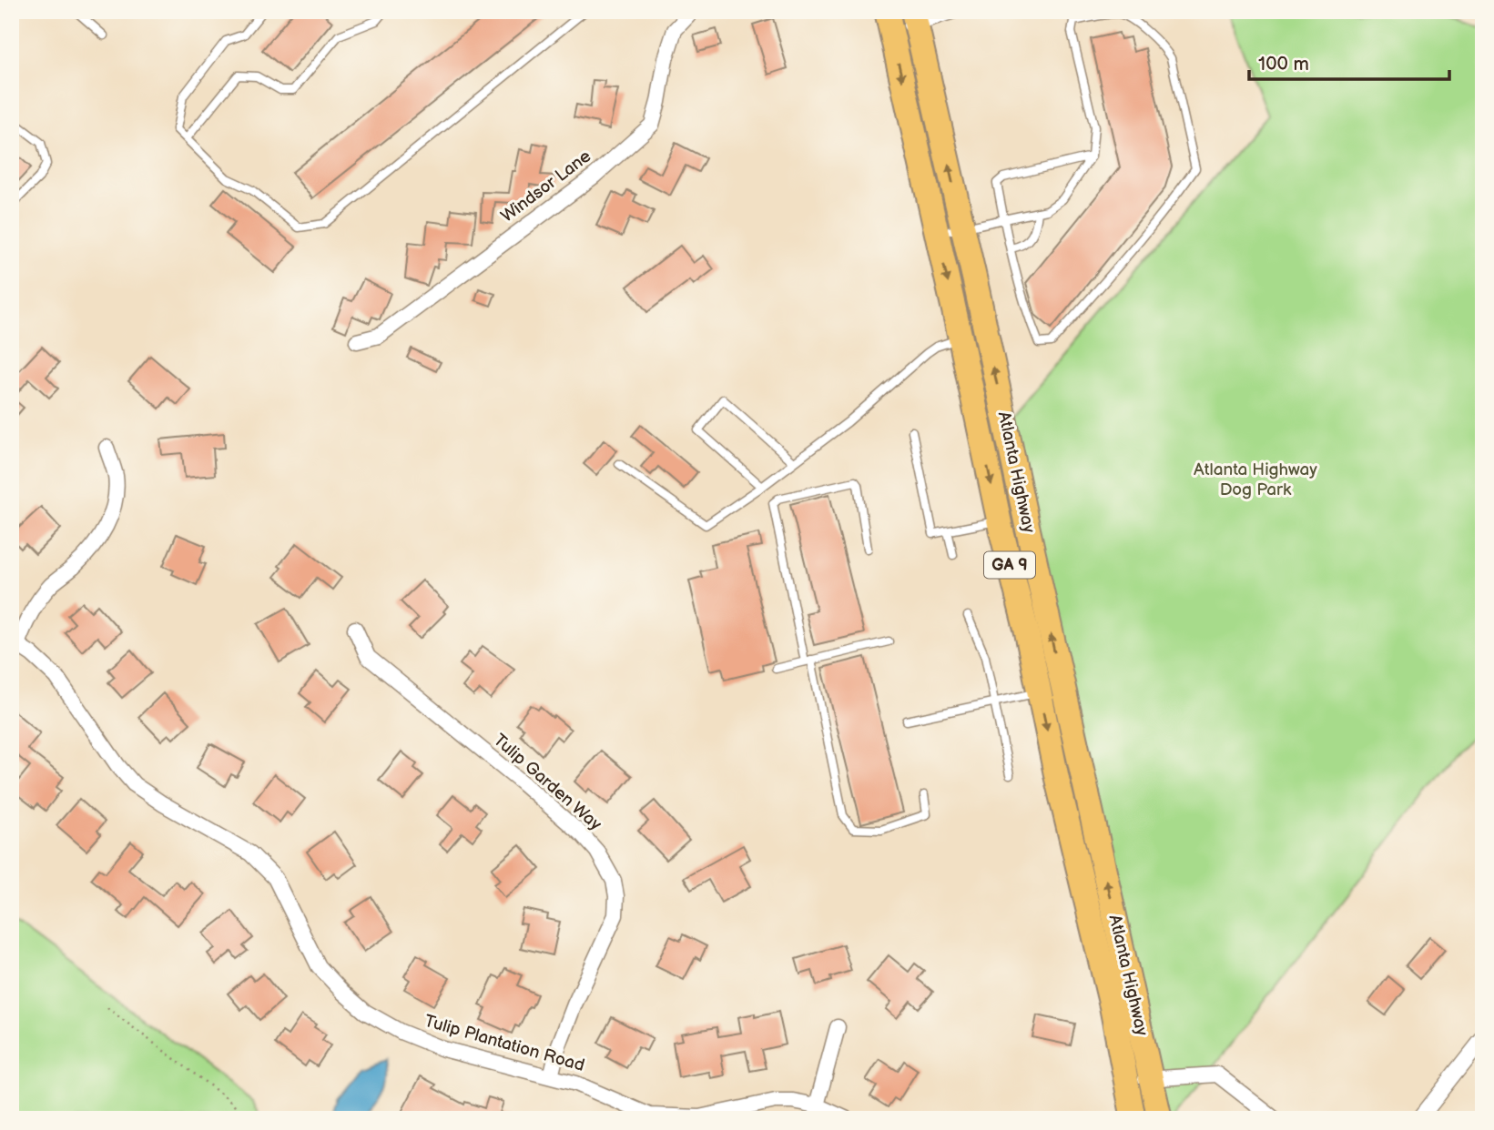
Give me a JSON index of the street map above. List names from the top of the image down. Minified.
{"streets":{"main road":["Atlanta Highway","GA 9"],"street":["Windsor Lane","Tulip Garden Way","Tulip Plantation Road"]},"crossings":[["Tulip Garden Way","Tulip Plantation Road"]],"parks":["Atlanta Highway Dog Park"],"scale_bar":"100 m"}
